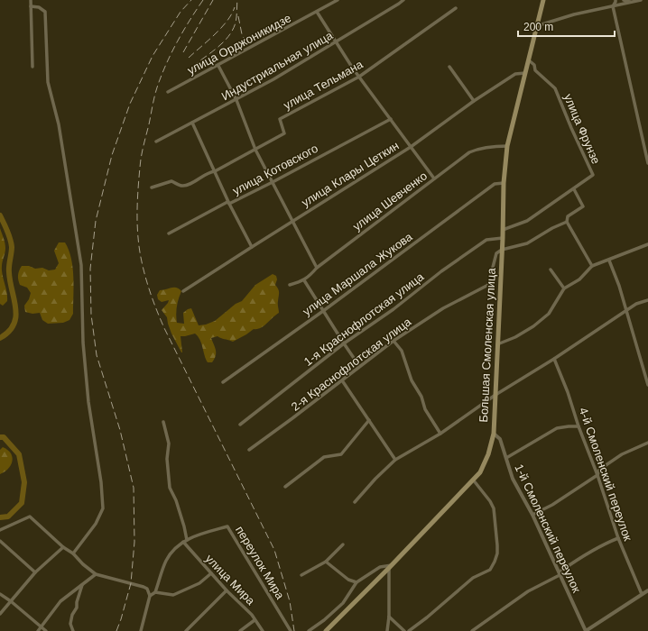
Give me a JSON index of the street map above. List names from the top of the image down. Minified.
{"streets":{"main road":["Большая Смоленская улица"],"street":["улица Орджоникидзе","Индустриальная улица","улица Тельмана","улица Фрунзе","улица Котовского","улица Клары Цеткин","улица Шевченко","улица Маршала Жукова","1-я Краснофлотская улица","2-я Краснофлотская улица","4-й Смоленский переулок","1-й Смоленский переулок","переулок Мира","улица Мира"]},"crossings":[["улица Фрунзе","Большая Смоленская улица"],["улица Клары Цеткин","Большая Смоленская улица"],["улица Шевченко","Большая Смоленская улица"],["улица Маршала Жукова","Большая Смоленская улица"],["1-я Краснофлотская улица","Большая Смоленская улица"],["Большая Смоленская улица","2-я Краснофлотская улица"],["Большая Смоленская улица","1-й Смоленский переулок"],["переулок Мира","улица Мира"]],"scale_bar":"200 m"}
